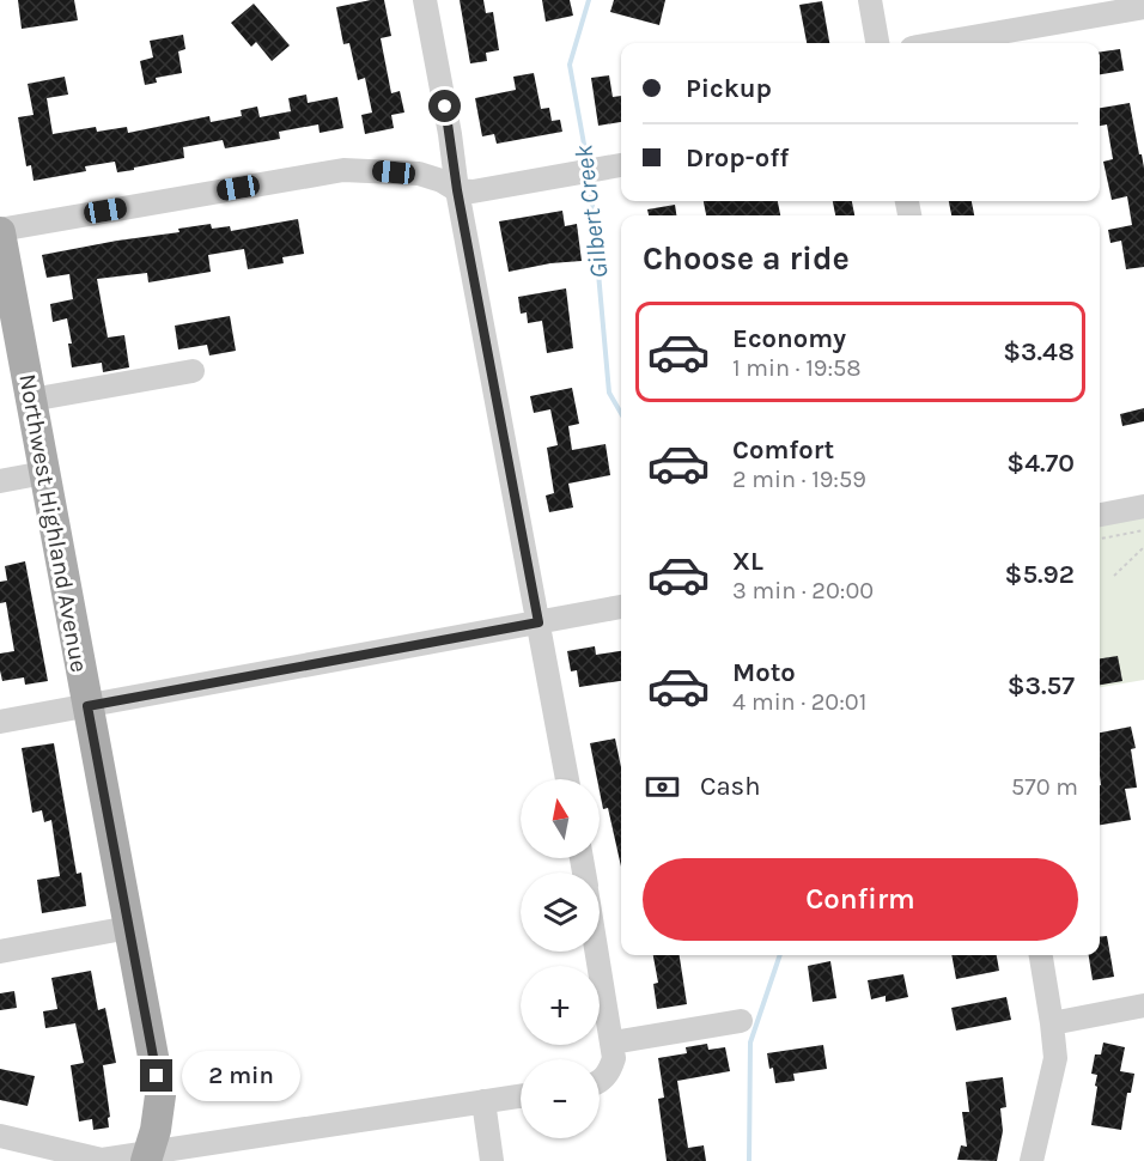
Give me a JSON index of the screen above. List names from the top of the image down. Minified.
{"streets":{"main road":["Northwest Highland Avenue"]},"water":["Gilbert Creek"],"north":"top","page":{"banner":["Pickup","Drop-off"],"heading":"Choose a ride","list":[{"name":"Economy","note":"1 min · 19:58","value":"$3.48"},{"name":"Comfort","note":"2 min · 19:59","value":"$4.70"},{"name":"XL","note":"3 min · 20:00","value":"$5.92"},{"name":"Moto","note":"4 min · 20:01","value":"$3.57"}],"pay":["Cash","570 m"],"map_buttons":["+","−"],"buttons":"Confirm","bubble":"2 min"}}
